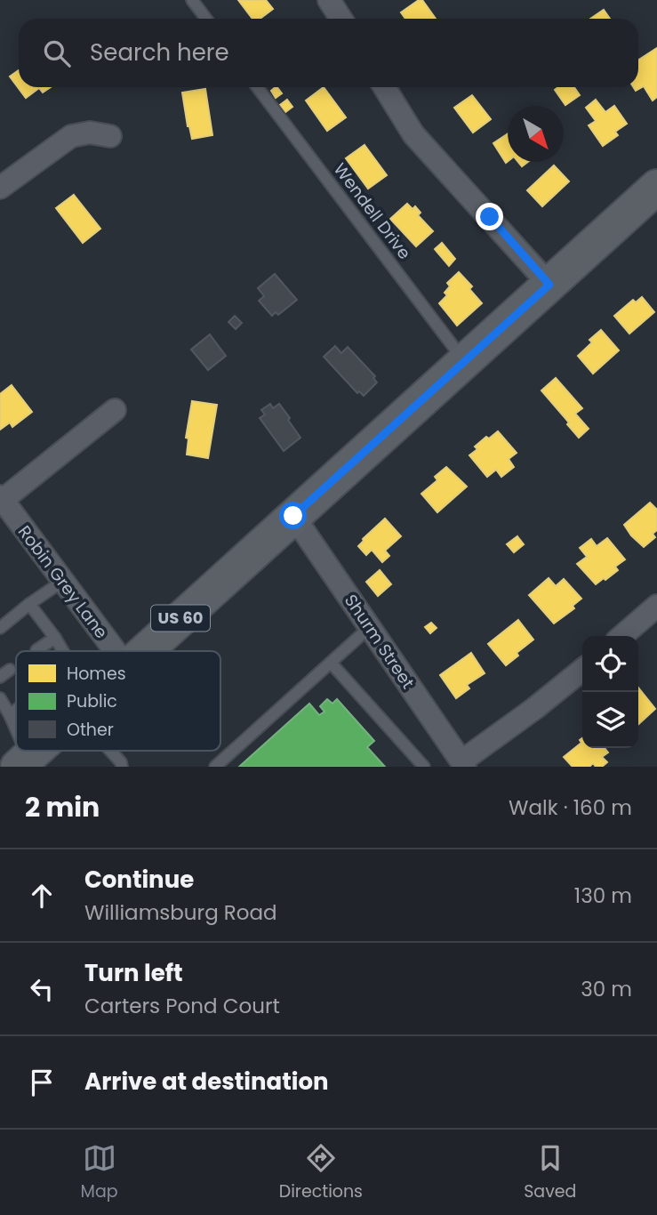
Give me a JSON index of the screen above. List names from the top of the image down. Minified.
{"streets":{"main road":["US 60"],"street":["Robin Grey Lane","Shurm Street"],"lane":["Wendell Drive"]},"crossings":[["Wendell Drive","US 60"],["US 60","Shurm Street"]],"legend":["Homes","Public","Other"],"north":"bottom right","page":{"search":"Search here","heading":["2 min","Walk · 160 m"],"list":[["Continue","Williamsburg Road","130 m"],["Turn left","Carters Pond Court","30 m"],"Arrive at destination"],"nav":["Map","Directions","Saved"]}}
